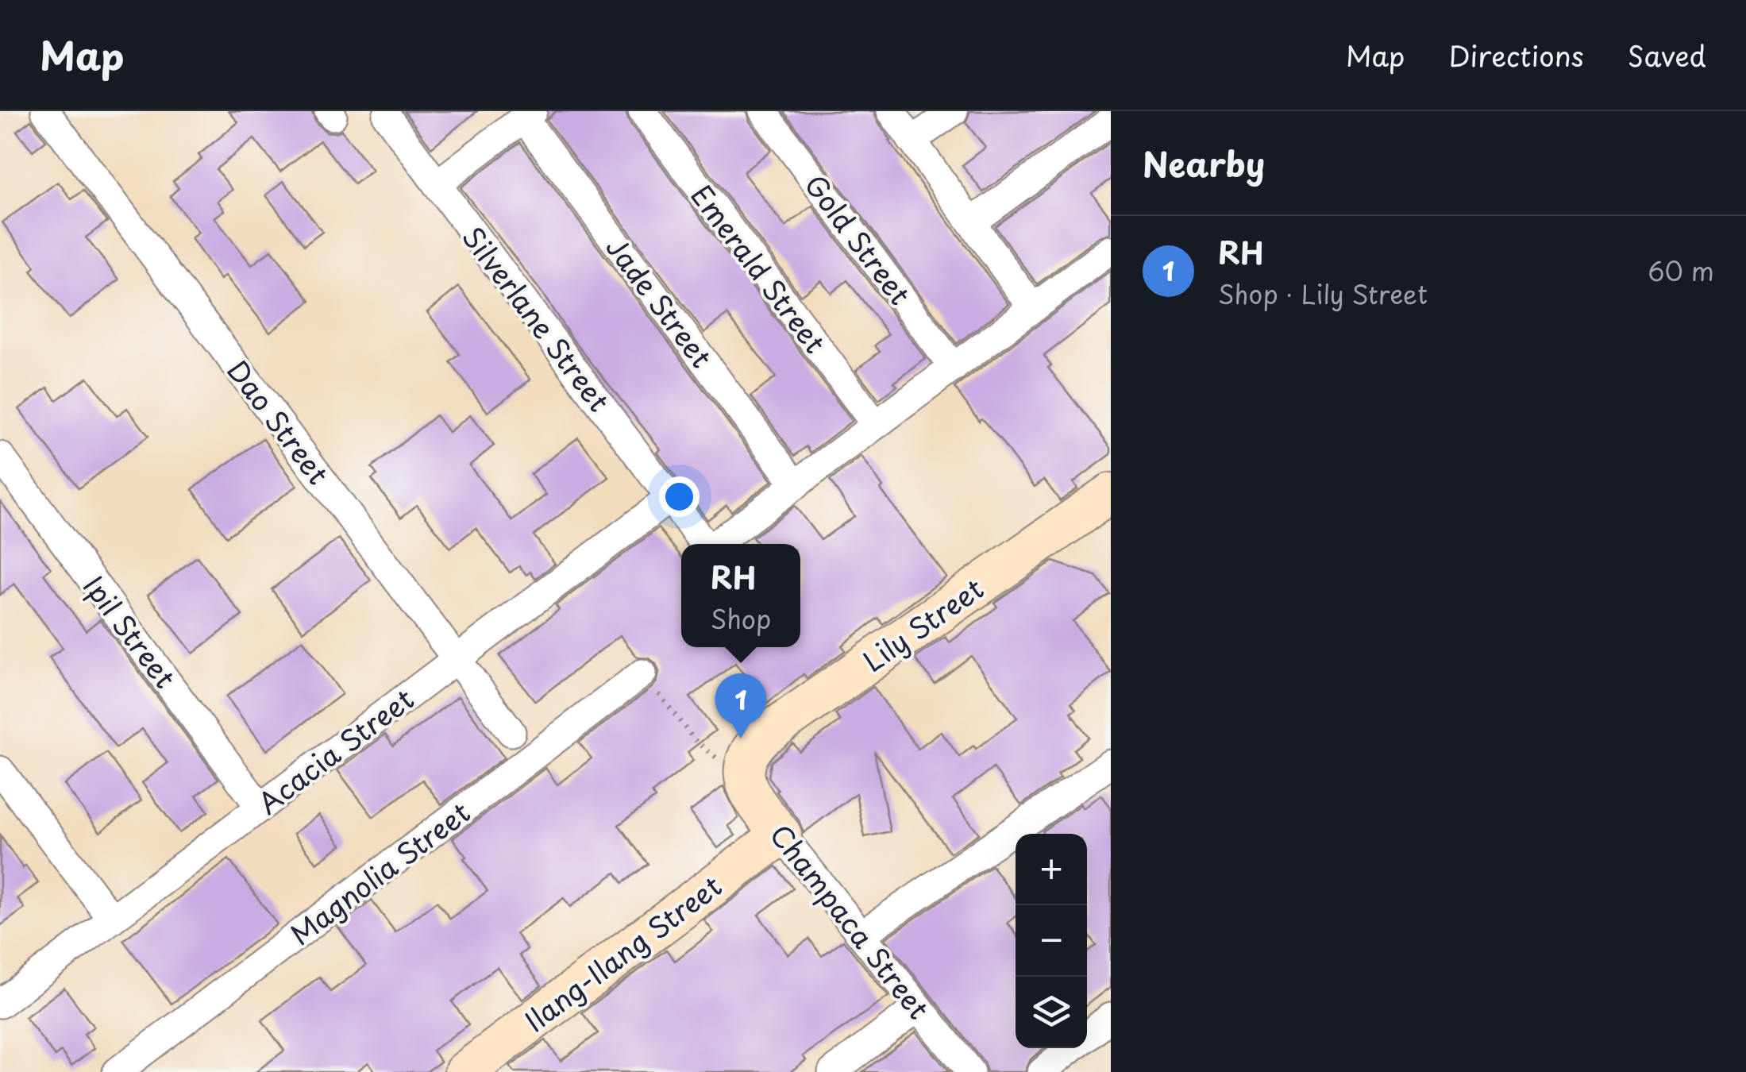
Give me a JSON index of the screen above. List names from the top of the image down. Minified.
{"streets":{"street":["Gold Street","Emerald Street","Jade Street","Silverlane Street","Dao Street","Lily Street","Ipil Street","Acacia Street","Magnolia Street","Champaca Street","Ilang-Ilang Street"]},"crossings":[["Gold Street","Silverlane Street"],["Emerald Street","Silverlane Street"],["Jade Street","Silverlane Street"],["Silverlane Street","Acacia Street"],["Dao Street","Acacia Street"],["Lily Street","Champaca Street"],["Ipil Street","Acacia Street"],["Champaca Street","Ilang-Ilang Street"]],"page":{"header":"Map","nav":["Map","Directions","Saved"],"heading":"Nearby","list":[{"mark":"1","name":"RH","note":"Shop · Lily Street","value":"60 m"}],"popup":["RH","Shop"],"pins":"1","map_buttons":["+","−"]}}
